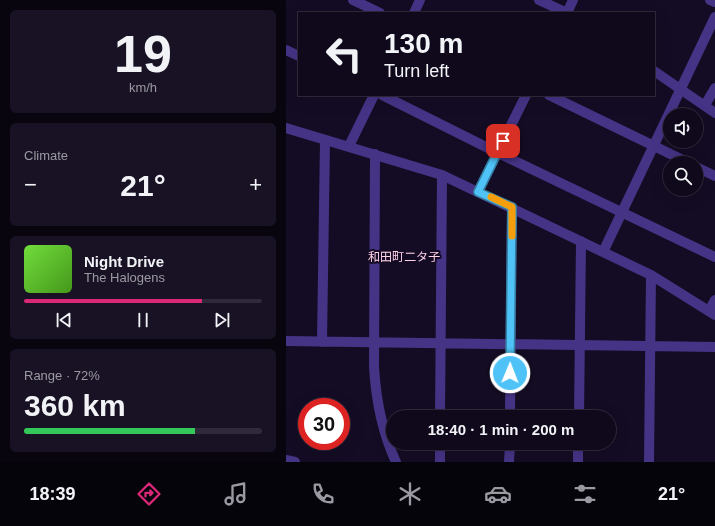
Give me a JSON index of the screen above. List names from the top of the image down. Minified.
{"districts":["和田町二タ子"],"page":{"tile":[["19","km/h"],"Climate",["Range · 72%","360 km"]],"turn":["130 m","Turn left"],"heat":["−","21°","+"],"song":["Night Drive","The Halogens"],"limit":"30","trip":"18:40 · 1 min · 200 m","tabs":["18:39","21°"]}}
